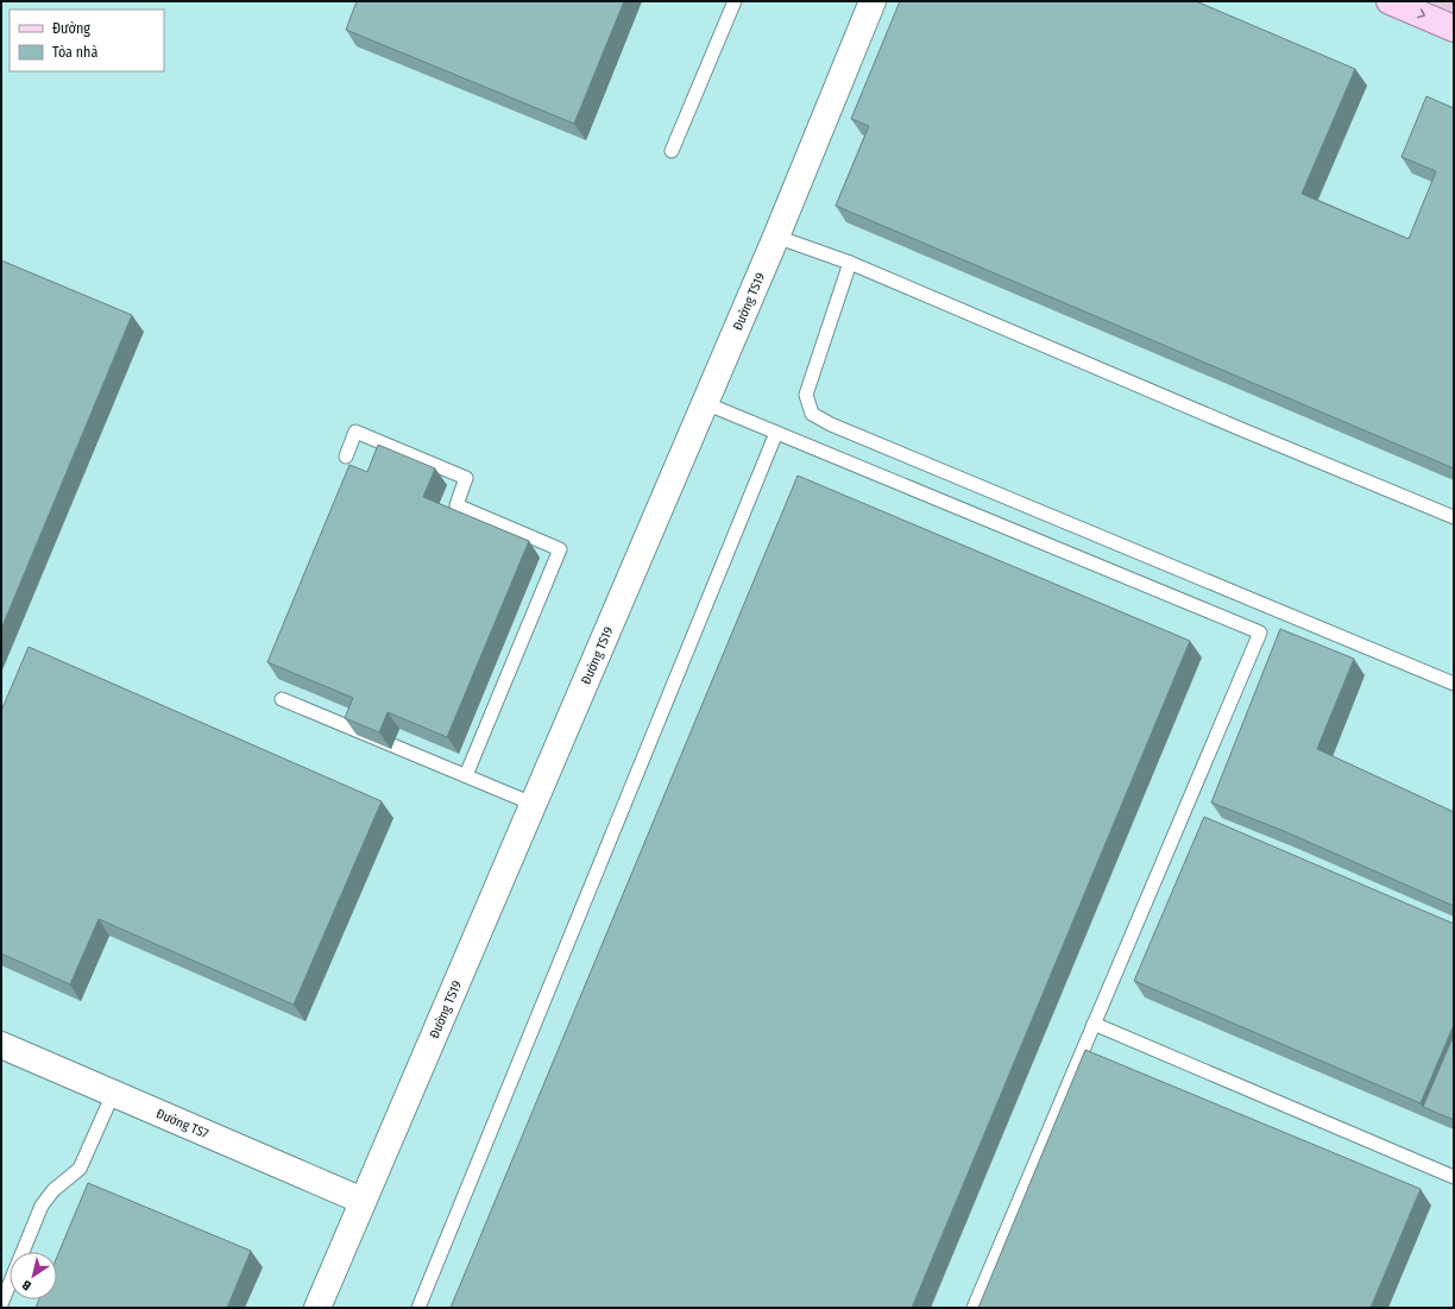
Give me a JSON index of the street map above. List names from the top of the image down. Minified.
{"streets":{"street":["Đường TS19","Đường TS7"]},"crossings":[["Đường TS19","Đường TS7"]],"legend":["Đường","Tòa nhà"],"north":"bottom left"}
